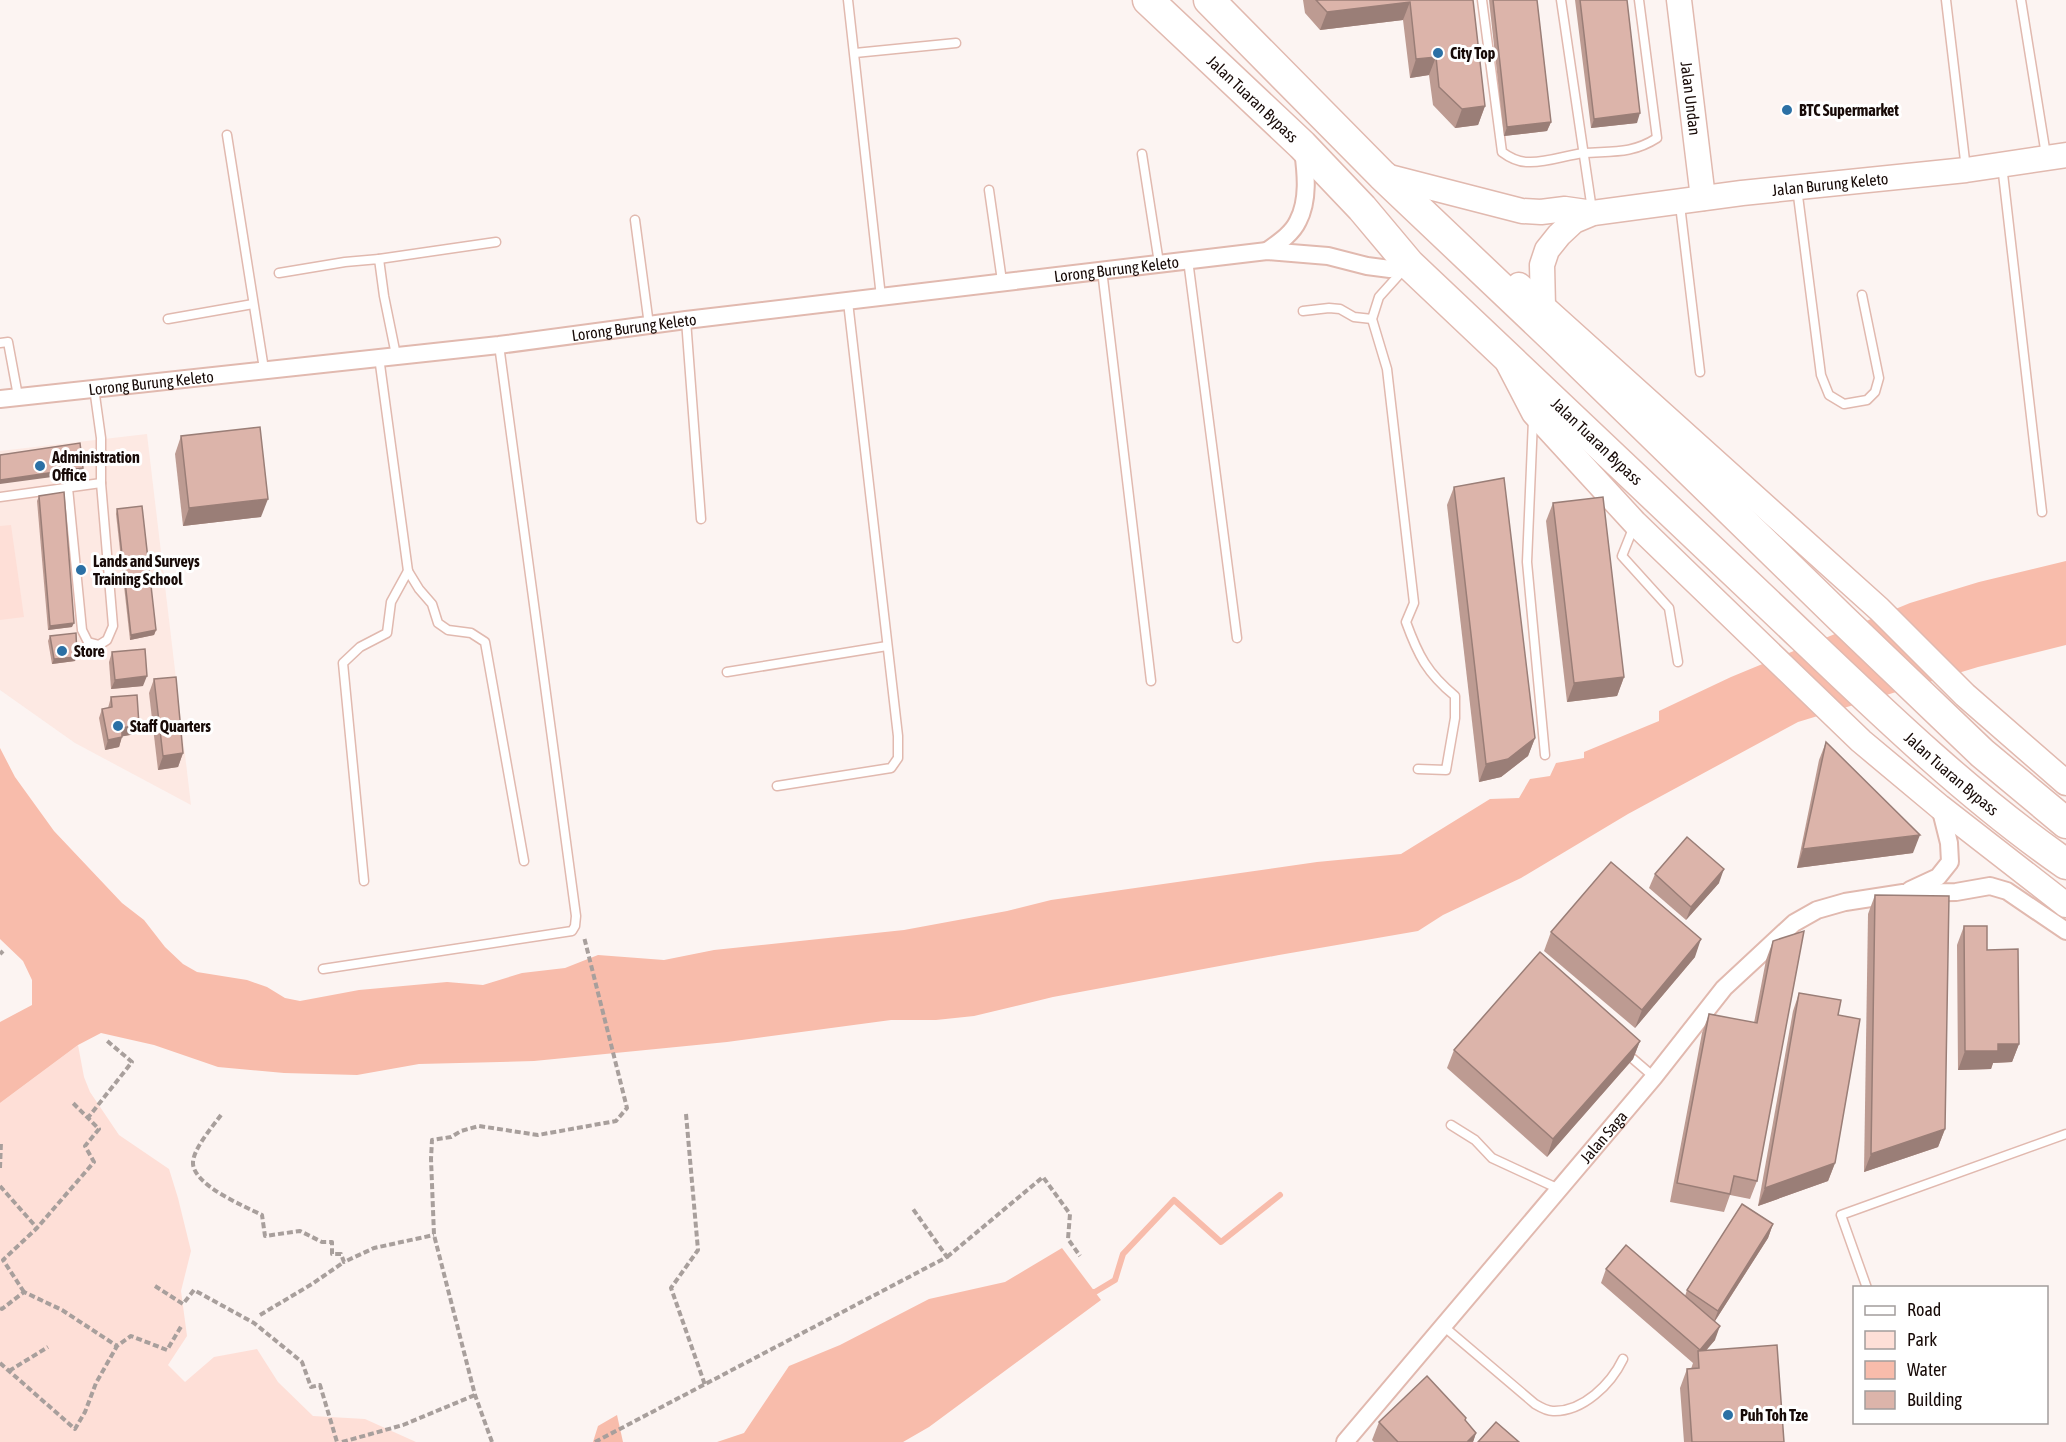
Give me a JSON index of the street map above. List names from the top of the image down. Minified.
{"streets":{"highway":["Jalan Tuaran Bypass"],"street":["Jalan Undan","Jalan Burung Keleto","Lorong Burung Keleto","Jalan Saga"]},"crossings":[["Jalan Tuaran Bypass","Jalan Burung Keleto"],["Jalan Tuaran Bypass","Lorong Burung Keleto"],["Jalan Undan","Jalan Burung Keleto"]],"places":["City Top","BTC Supermarket","Administration Office","Lands and Surveys Training School","Store","Staff Quarters","Puh Toh Tze"],"legend":["Road","Park","Water","Building"]}
